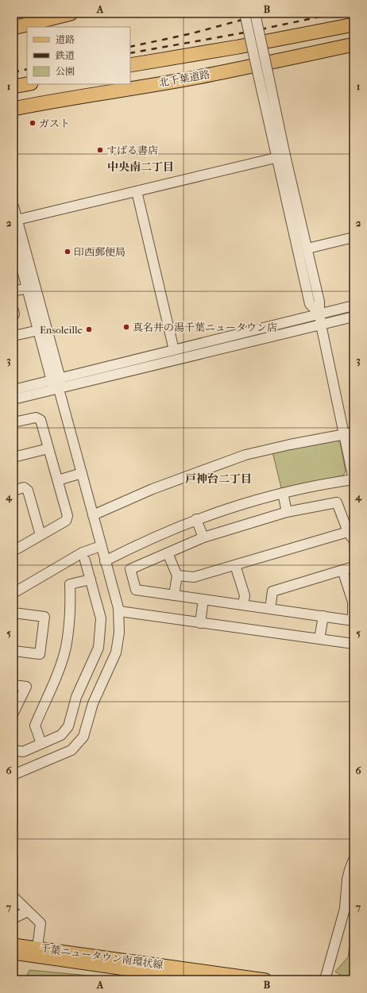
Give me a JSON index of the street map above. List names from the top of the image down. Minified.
{"streets":{"highway":["北千葉道路"],"main road":["千葉ニュータウン南環状線"]},"districts":["中央南二丁目","戸神台二丁目"],"places":["ガスト","すばる書店","印西郵便局","真名井の湯千葉ニュータウン店","Ensoleille"],"legend":["道路","鉄道","公園"],"grid":{"columns":["A","B"],"rows":["1","2","3","4","5","6","7"]}}
